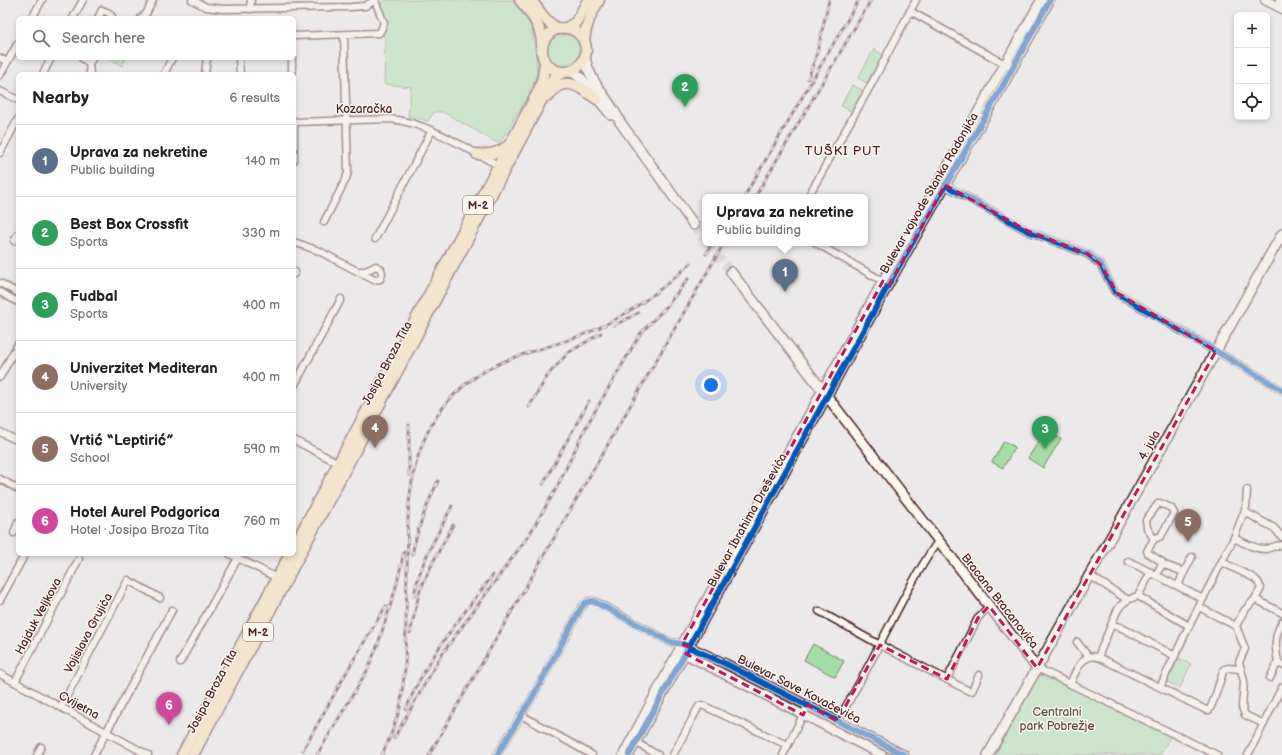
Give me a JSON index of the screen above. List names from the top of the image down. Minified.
{"streets":{"main road":["M-2","Josipa Broza Tita","4. jula","Bracana Bracanovića"],"street":["Kozaračka","Bulevar vojvode Stanka Radonjića","Bulevar Ibrahima Dreševića","Hajduk Veljkova","Vojislava Grujića","Bulevar Save Kovačevića","Cvijetna"]},"crossings":[["Kozaračka","Josipa Broza Tita"],["Bulevar vojvode Stanka Radonjića","Bulevar Ibrahima Dreševića"],["Bulevar vojvode Stanka Radonjića","Bracana Bracanovića"],["M-2","Josipa Broza Tita"],["4. jula","Bracana Bracanovića"],["Bulevar Ibrahima Dreševića","Bracana Bracanovića"],["Bulevar Ibrahima Dreševića","Bulevar Save Kovačevića"],["Hajduk Veljkova","Cvijetna"],["Vojislava Grujića","Cvijetna"]],"districts":["TUŠKI PUT"],"parks":["Centralni park Pobrežje"],"page":{"map_buttons":["+","−"],"search":"Search here","heading":["Nearby","6 results"],"pins":["2","1","4","3","5","6"],"list":[{"mark":"1","name":"Uprava za nekretine","note":"Public building","value":"140 m"},{"mark":"2","name":"Best Box Crossfit","note":"Sports","value":"330 m"},{"mark":"3","name":"Fudbal","note":"Sports","value":"400 m"},{"mark":"4","name":"Univerzitet Mediteran","note":"University","value":"400 m"},{"mark":"5","name":"Vrtić “Leptirić”","note":"School","value":"590 m"},{"mark":"6","name":"Hotel Aurel Podgorica","note":"Hotel · Josipa Broza Tita","value":"760 m"}],"popup":["Uprava za nekretine","Public building"]}}
